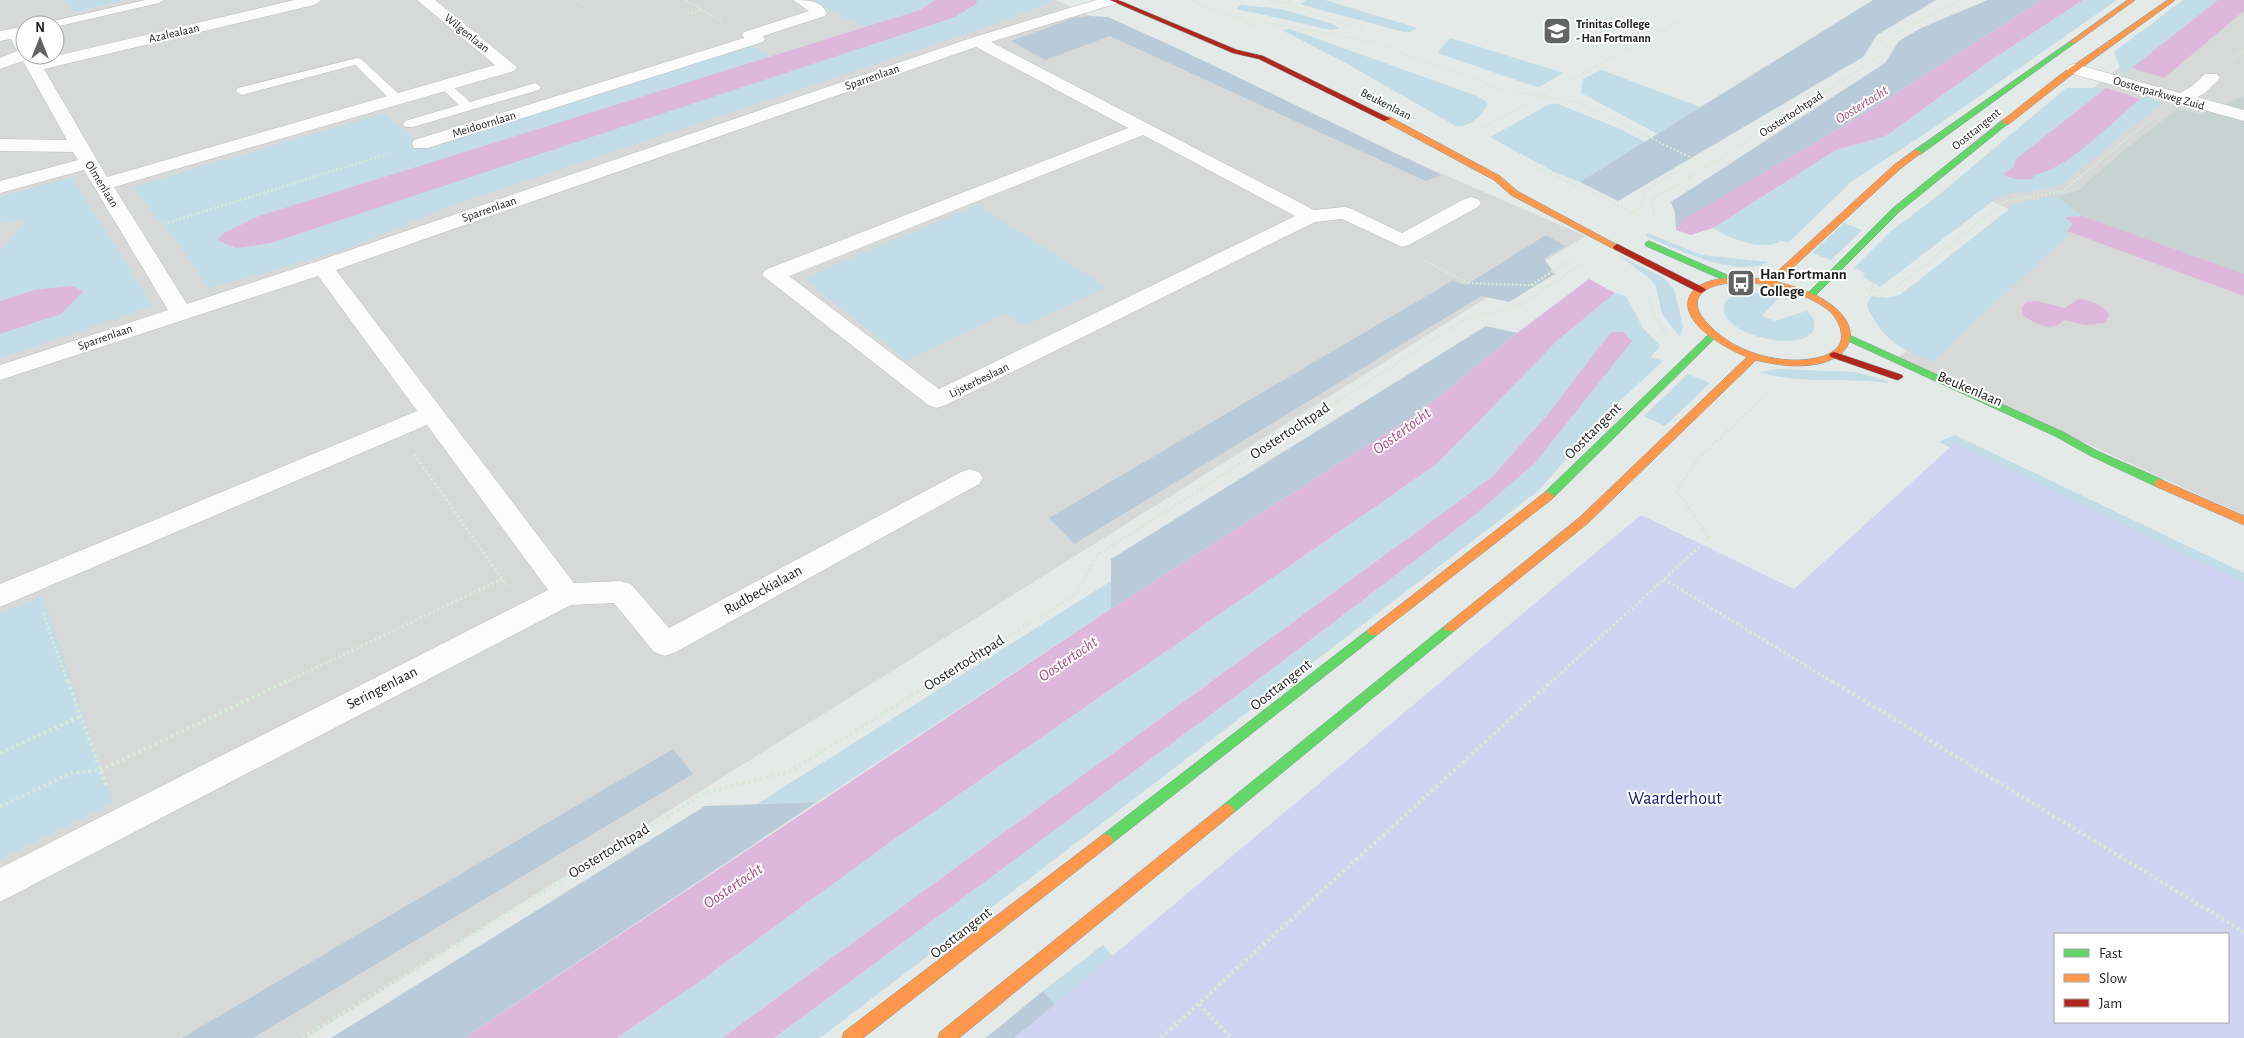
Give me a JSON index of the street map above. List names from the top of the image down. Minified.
{"streets":{"main road":["Beukenlaan","Oosttangent"],"street":["Azalealaan","Wilgenlaan","Sparrenlaan","Oosterparkweg Zuid","Meidoornlaan","Olmenlaan","Lijsterbeslaan","Rudbeckialaan","Seringenlaan"],"path":["Oostertochtpad"]},"crossings":[["Sparrenlaan","Beukenlaan"],["Sparrenlaan","Olmenlaan"],["Oosterparkweg Zuid","Oosttangent"],["Rudbeckialaan","Seringenlaan"]],"water":["Oostertocht"],"parks":["Waarderhout"],"places":{"school or university":["Trinitas College - Han Fortmann"],"bus stop":["Han Fortmann College"]},"legend":["Fast","Slow","Jam"],"north":"top"}
